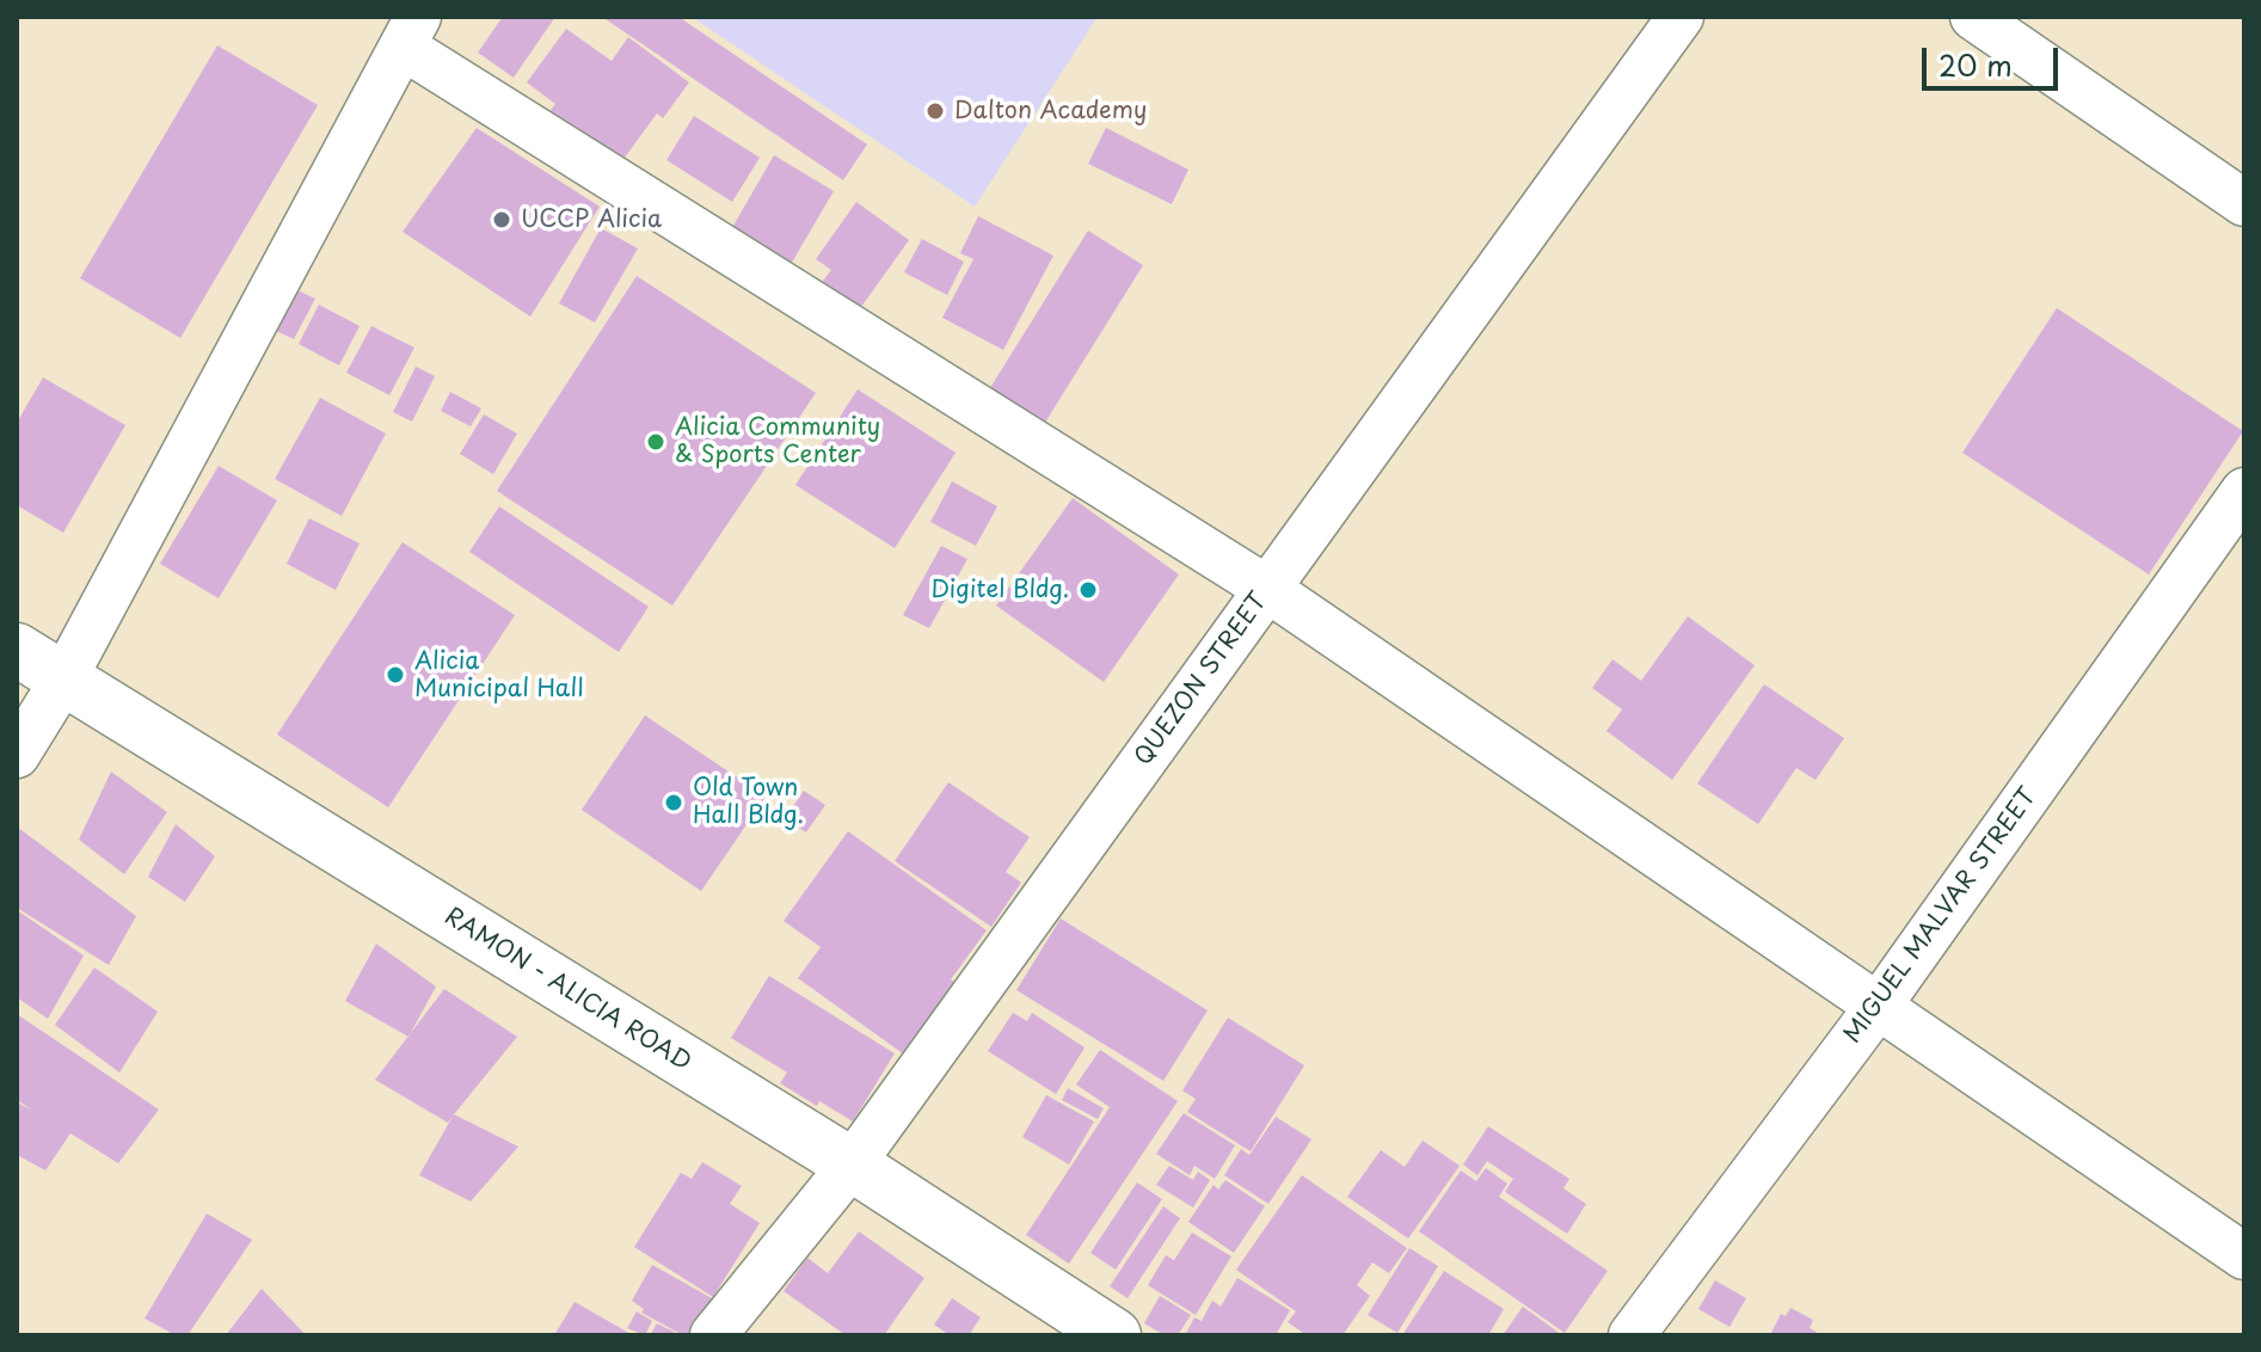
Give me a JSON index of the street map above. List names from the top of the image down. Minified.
{"streets":{"main road":["RAMON - ALICIA ROAD"],"street":["QUEZON STREET","MIGUEL MALVAR STREET"]},"crossings":[["QUEZON STREET","RAMON - ALICIA ROAD"]],"places":["Dalton Academy","UCCP Alicia","Alicia Community & Sports Center","Digitel Bldg.","Alicia Municipal Hall","Old Town Hall Bldg."],"scale_bar":"20 m"}
